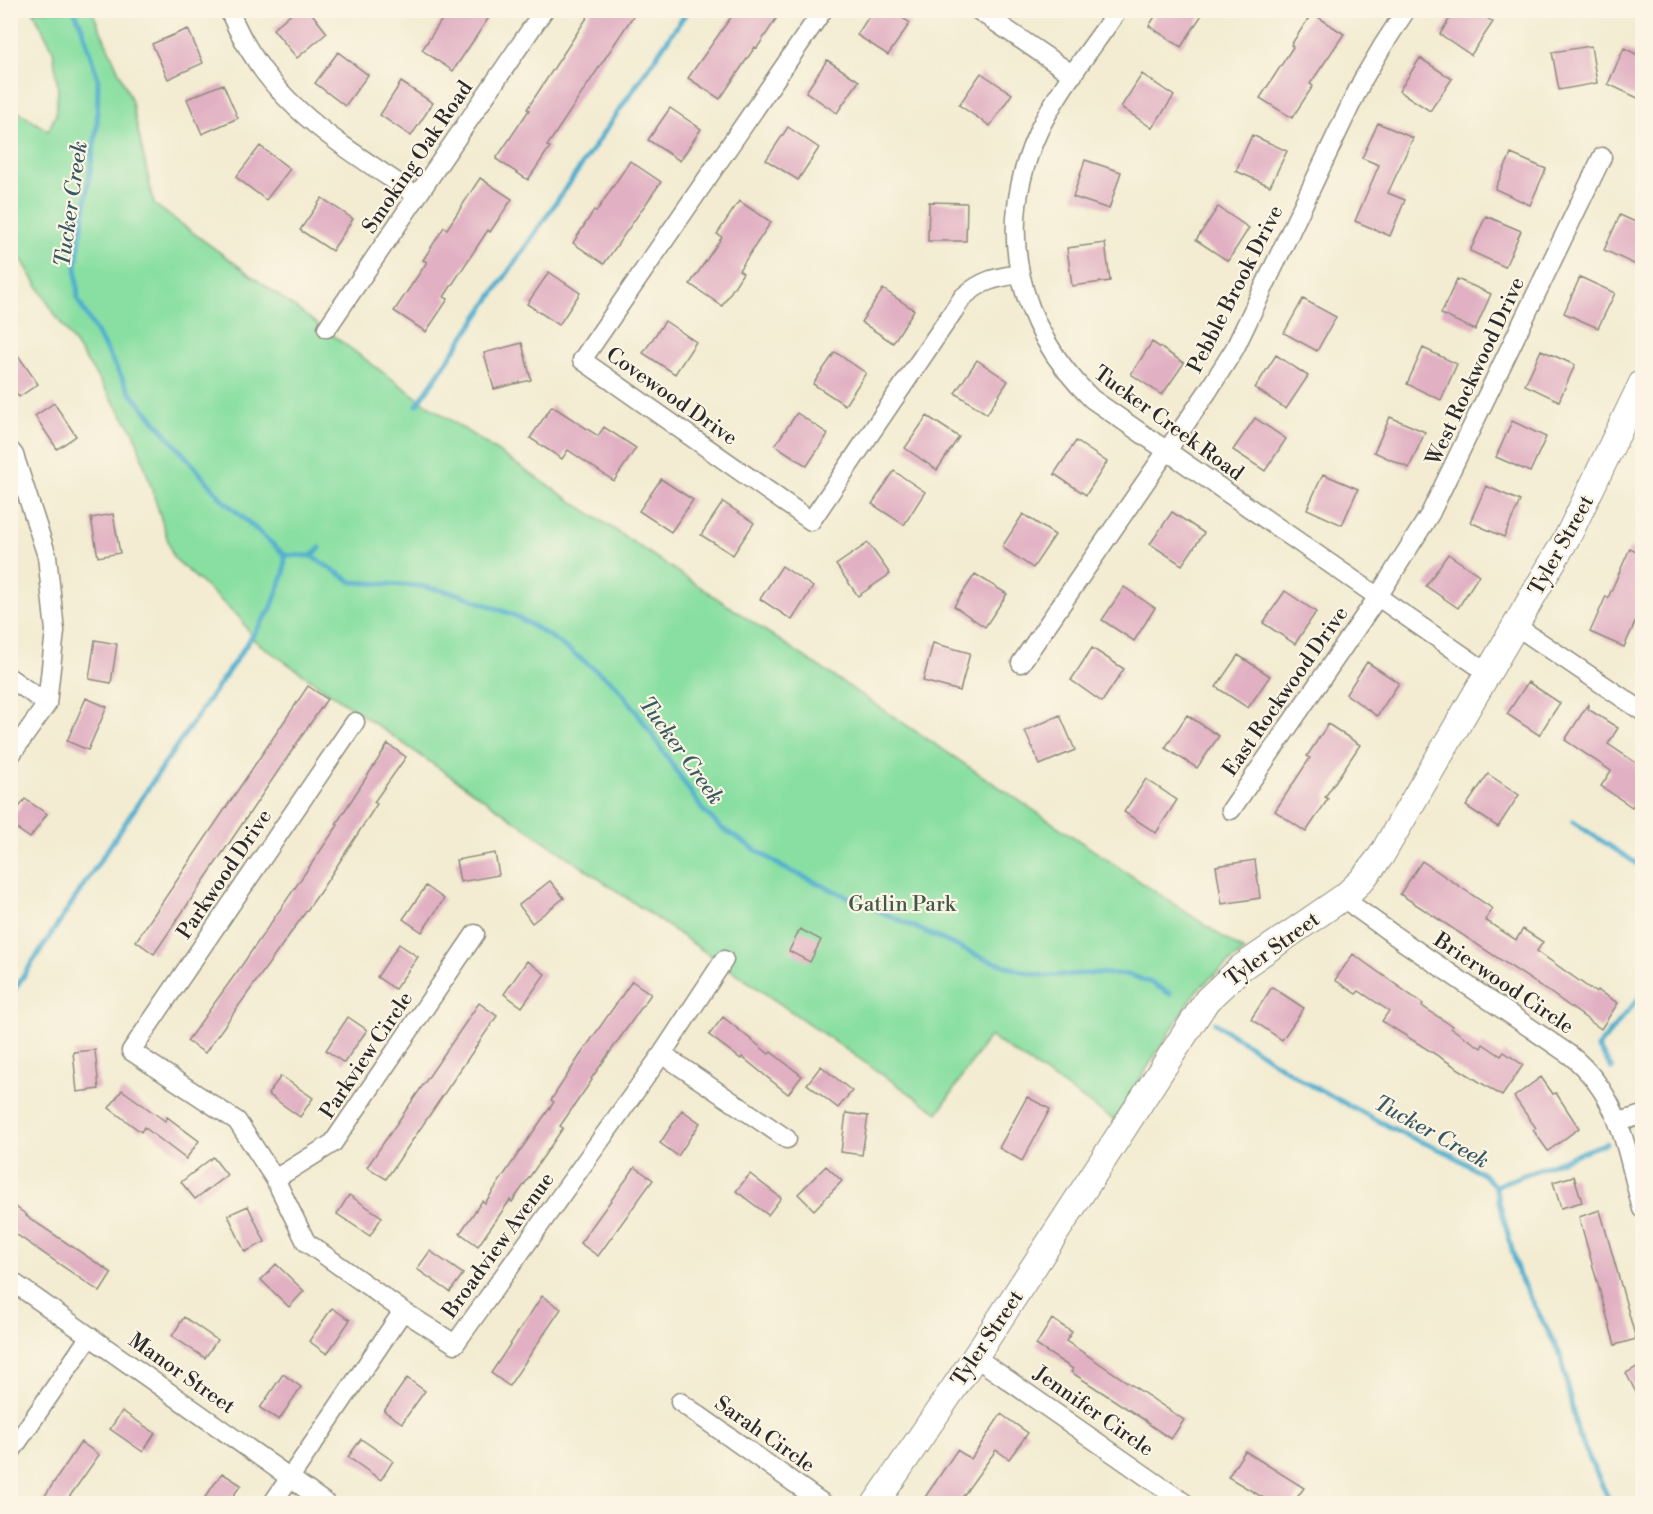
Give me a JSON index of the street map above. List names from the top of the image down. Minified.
{"streets":{"street":["Smoking Oak Road","Pebble Brook Drive","West Rockwood Drive","Covewood Drive","Tucker Creek Road","Tyler Street","East Rockwood Drive","Parkwood Drive","Brierwood Circle","Parkview Circle","Broadview Avenue","Manor Street","Jennifer Circle","Sarah Circle"]},"crossings":[["Pebble Brook Drive","Tucker Creek Road"],["West Rockwood Drive","Tucker Creek Road"],["West Rockwood Drive","East Rockwood Drive"],["Covewood Drive","Tucker Creek Road"],["Tucker Creek Road","Tyler Street"],["Tucker Creek Road","East Rockwood Drive"],["Tyler Street","Brierwood Circle"],["Tyler Street","Jennifer Circle"],["Parkwood Drive","Parkview Circle"]],"water":["Tucker Creek"],"parks":["Gatlin Park"]}
